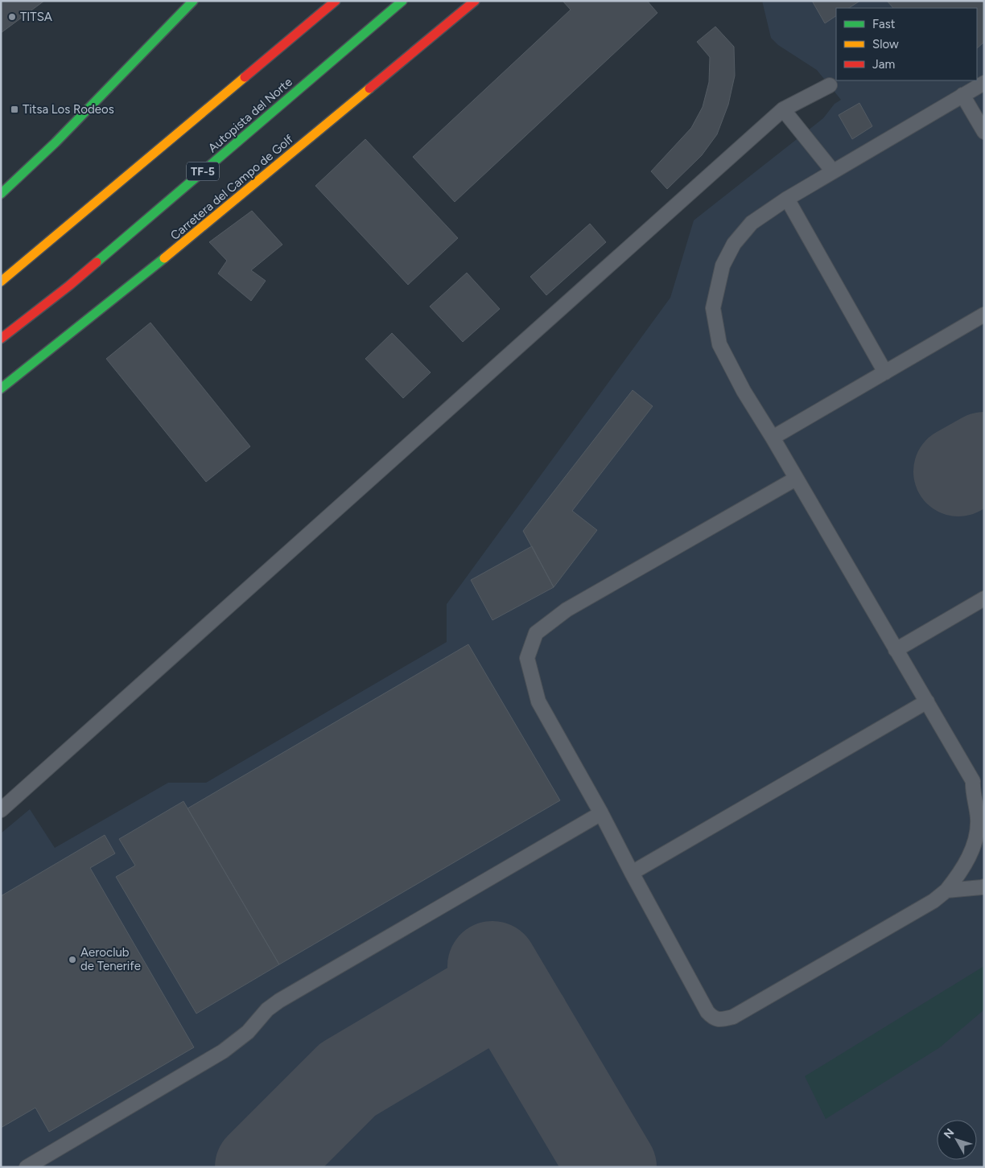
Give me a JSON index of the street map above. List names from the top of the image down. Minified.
{"streets":{"main road":["Autopista del Norte","TF-5","Carretera del Campo de Golf"]},"places":{"other":["TITSA","Aeroclub de Tenerife"],"transit":["Titsa Los Rodeos"]},"legend":["Fast","Slow","Jam"],"north":"top left"}
